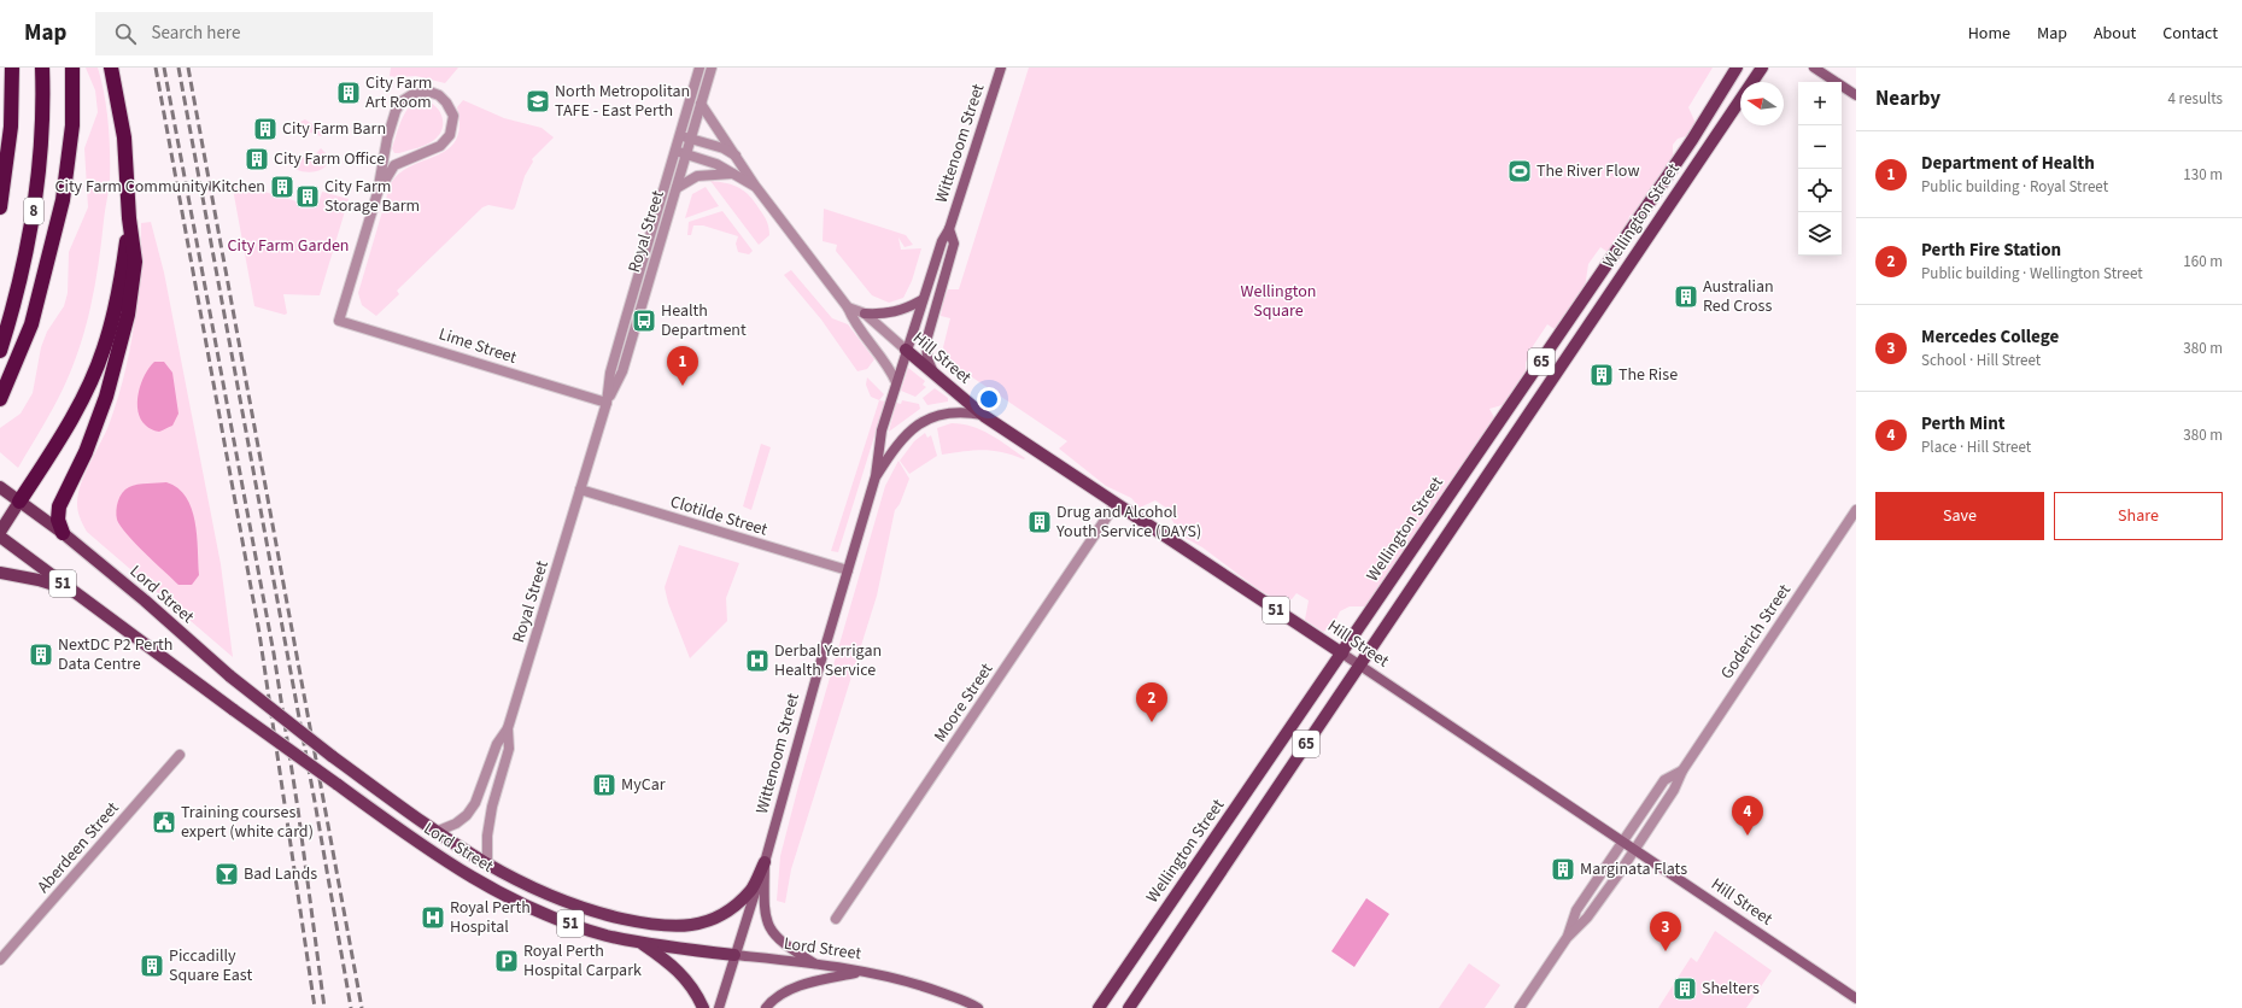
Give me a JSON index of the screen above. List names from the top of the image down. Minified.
{"streets":{"highway":["8"],"main road":["Wittenoom Street","Wellington Street","Hill Street","65","51","Lord Street"],"street":["Royal Street","Lime Street","Clotilde Street","Goderich Street","Moore Street","Aberdeen Street"]},"crossings":[["Wittenoom Street","Hill Street"],["Wittenoom Street","Clotilde Street"],["Wittenoom Street","Lord Street"],["Wellington Street","Hill Street"],["Royal Street","Lime Street"],["Royal Street","Clotilde Street"],["Royal Street","Lord Street"],["Hill Street","Goderich Street"],["Hill Street","Moore Street"]],"parks":["City Farm Garden","Wellington Square"],"places":{"building":["City Farm Art Room","City Farm Barn","City Farm Office","City Farm Community Kitchen","City Farm Storage Barm","Australian Red Cross","The Rise","Drug and Alcohol Youth Service (DAYS)","NextDC P2 Perth Data Centre","MyCar","Marginata Flats","Piccadilly Square East","Shelters"],"school or university":["North Metropolitan TAFE - East Perth"],"sports":["The River Flow"],"bus stop":["Health Department"],"hospital":["Derbal Yerrigan Health Service","Royal Perth Hospital"],"public building":["Training courses expert (white card)"],"bar":["Bad Lands"],"parking":["Royal Perth Hospital Carpark"]},"north":"left","page":{"header":"Map","search":"Search here","nav":["Home","Map","About","Contact"],"heading":["Nearby","4 results"],"map_buttons":["+","−"],"list":[{"mark":"1","name":"Department of Health","note":"Public building · Royal Street","value":"130 m"},{"mark":"2","name":"Perth Fire Station","note":"Public building · Wellington Street","value":"160 m"},{"mark":"3","name":"Mercedes College","note":"School · Hill Street","value":"380 m"},{"mark":"4","name":"Perth Mint","note":"Place · Hill Street","value":"380 m"}],"pins":["1","2","4","3"],"buttons":["Save","Share"]}}
